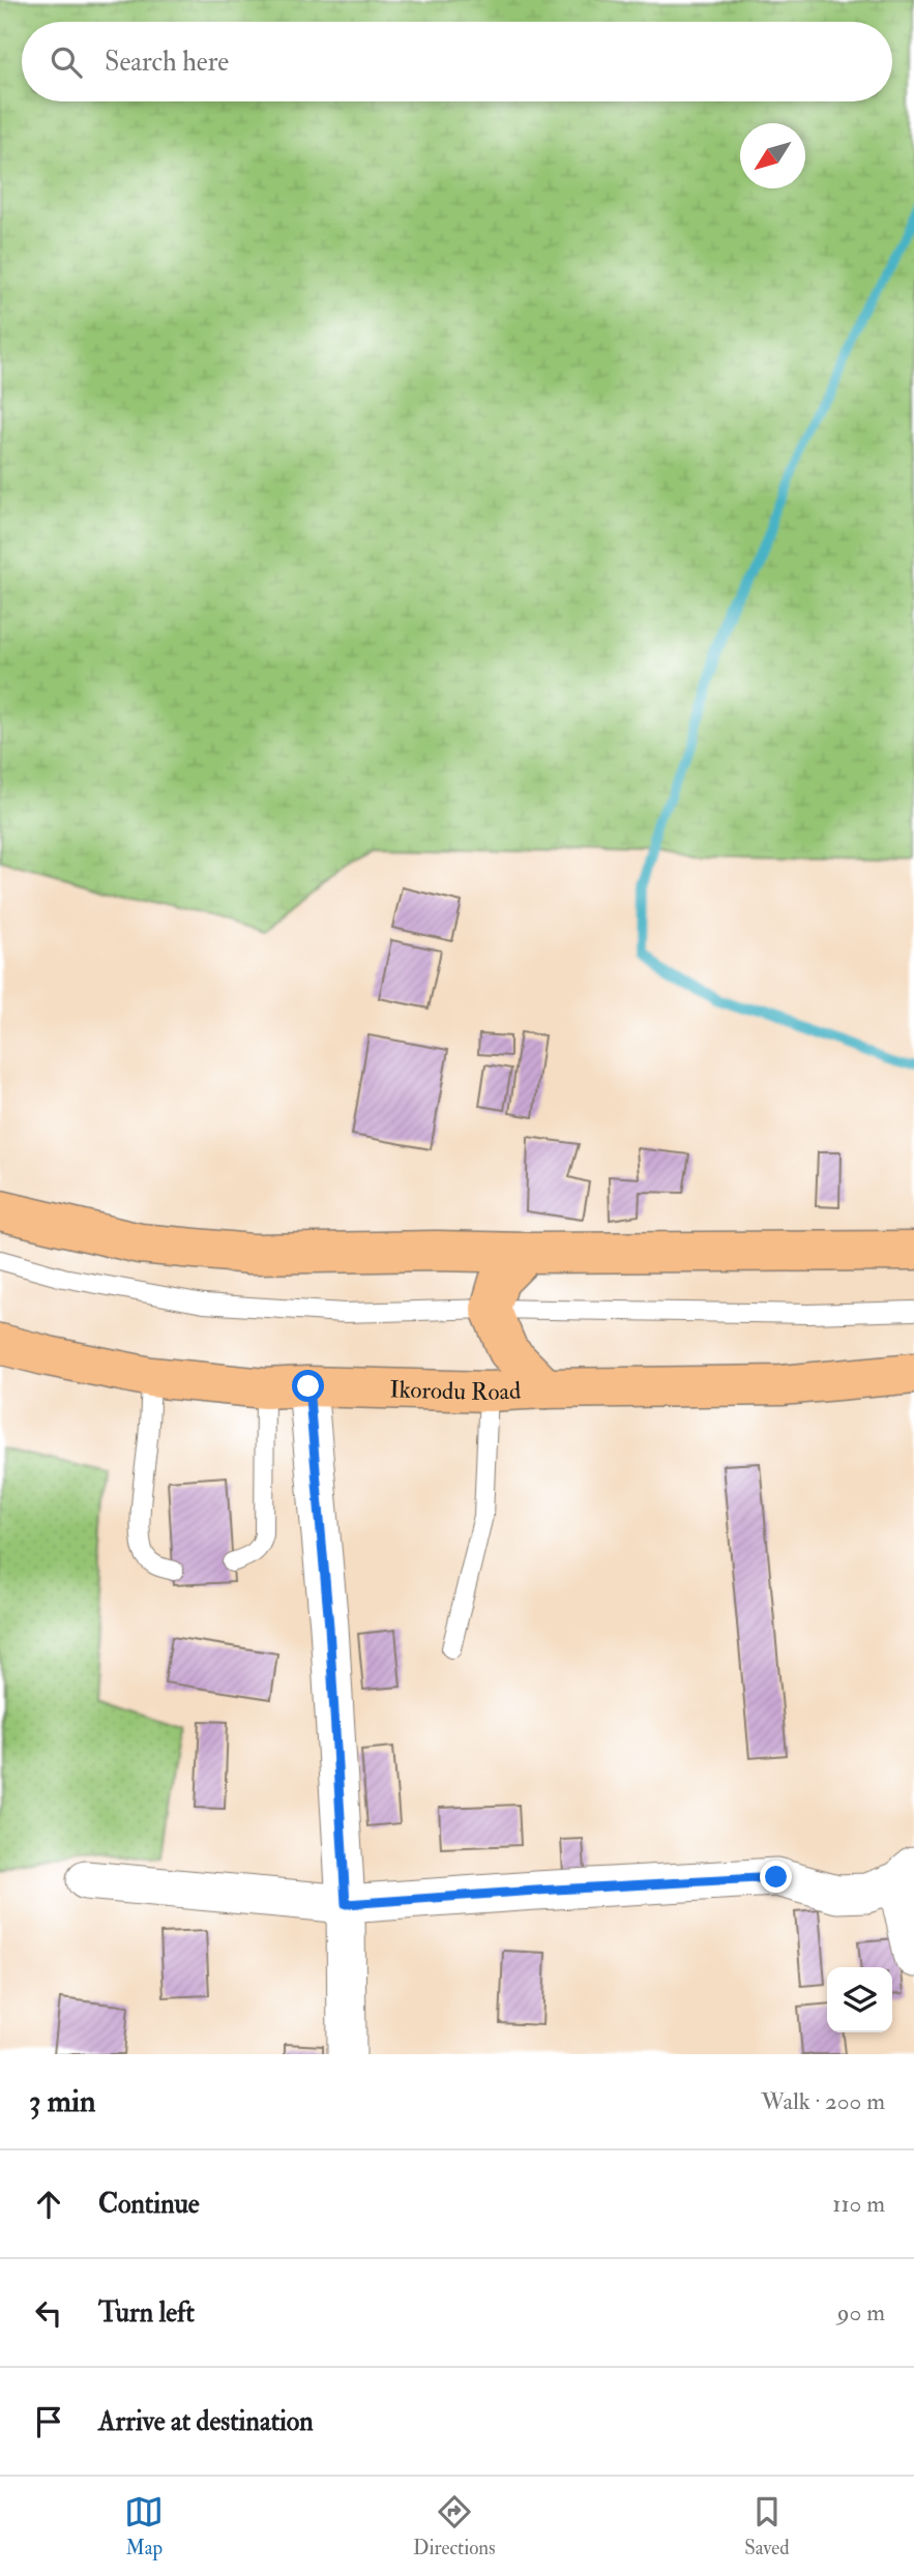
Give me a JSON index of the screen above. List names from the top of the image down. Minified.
{"streets":{"highway":["Ikorodu Road"]},"north":"bottom left","page":{"search":"Search here","heading":["3 min","Walk · 200 m"],"list":[["Continue","110 m"],["Turn left","90 m"],"Arrive at destination"],"nav":["Map","Directions","Saved"]}}
